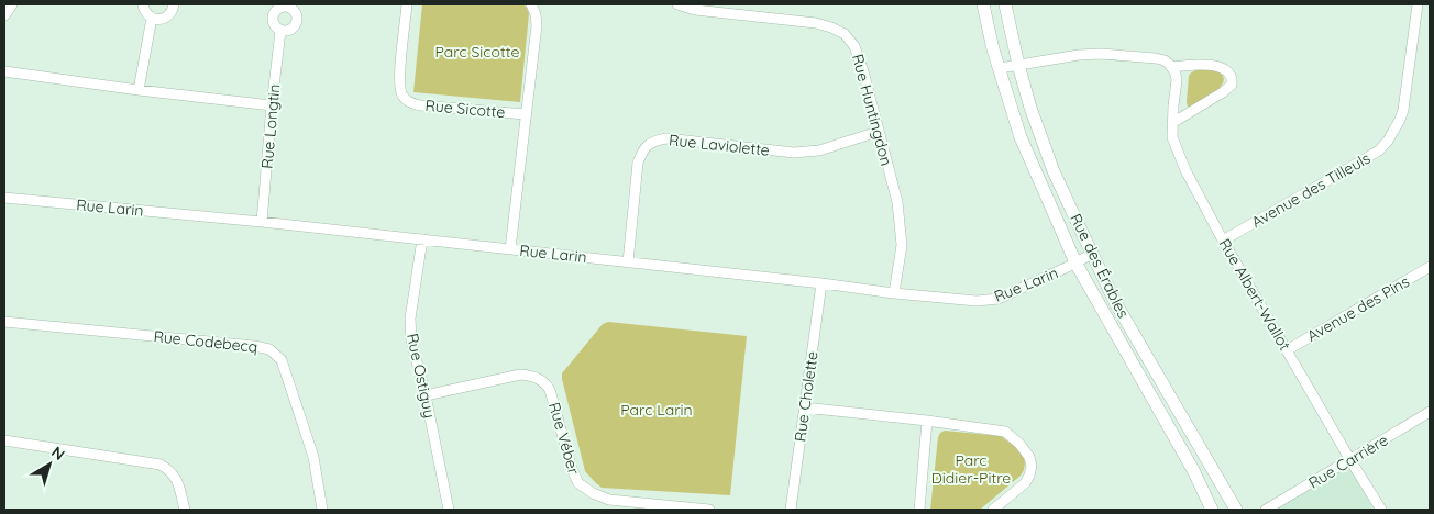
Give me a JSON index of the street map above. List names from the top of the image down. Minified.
{"streets":{"street":["Rue Sicotte","Rue Huntingdon","Rue Longtin","Rue Laviolette","Avenue des Tilleuls","Rue Larin","Rue des Érables","Rue Albert-Wallot","Avenue des Pins","Rue Codebecq","Rue Ostiguy","Rue Cholette","Rue Véber","Rue Carrière"]},"crossings":[["Rue Sicotte","Rue Larin"],["Rue Huntingdon","Rue Laviolette"],["Rue Huntingdon","Rue Larin"],["Rue Longtin","Rue Larin"],["Rue Laviolette","Rue Larin"],["Avenue des Tilleuls","Rue Albert-Wallot"],["Rue Larin","Rue des Érables"],["Rue Larin","Rue Ostiguy"],["Rue Larin","Rue Cholette"],["Rue Albert-Wallot","Avenue des Pins"],["Rue Albert-Wallot","Rue Carrière"],["Rue Ostiguy","Rue Véber"]],"parks":["Parc Sicotte","Parc Larin","Parc Didier-Pitre"],"north":"top right"}
